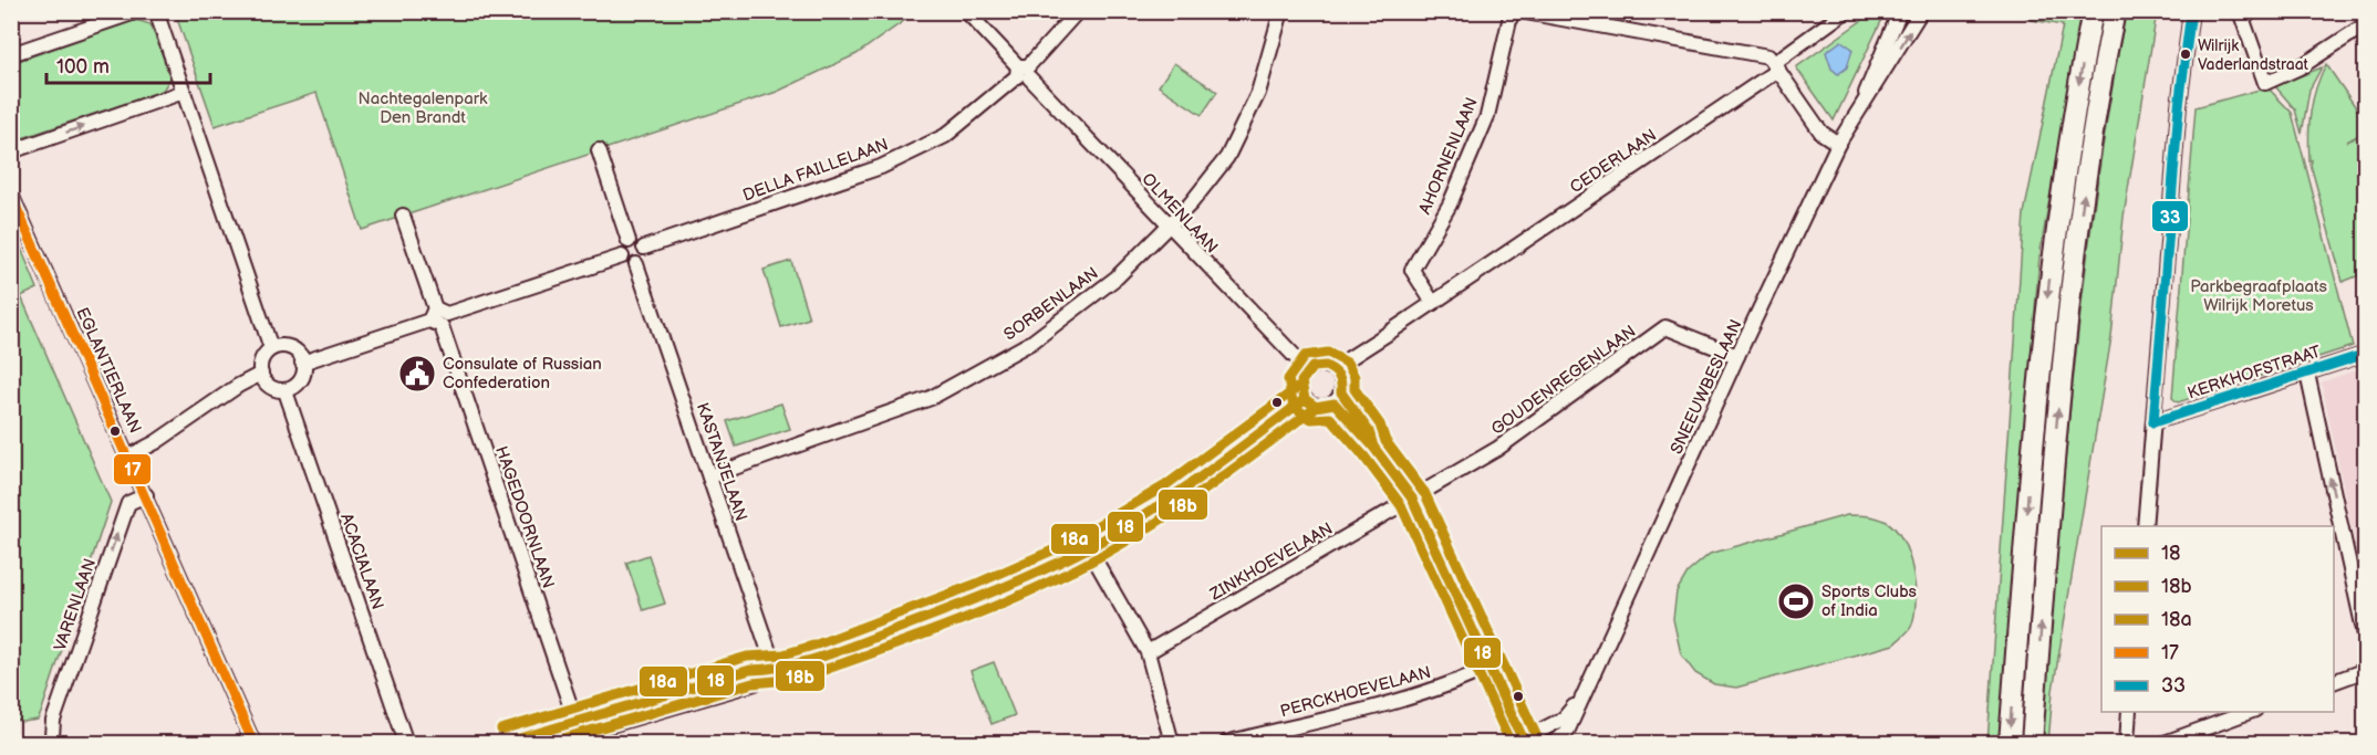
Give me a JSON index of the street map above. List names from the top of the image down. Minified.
{"streets":{"street":["AHORNENLAAN","CEDERLAAN","DELLA FAILLELAAN","OLMENLAAN","SORBENLAAN","EGLANTIERLAAN","KERKHOFSTRAAT","GOUDENREGENLAAN","SNEEUWBESLAAN","KASTANJELAAN","HAGEDOORNLAAN","ACACIALAAN","ZINKHOEVELAAN","VARENLAAN","PERCKHOEVELAAN"]},"crossings":[["AHORNENLAAN","CEDERLAAN"],["CEDERLAAN","OLMENLAAN"],["DELLA FAILLELAAN","OLMENLAAN"],["DELLA FAILLELAAN","KASTANJELAAN"],["OLMENLAAN","SORBENLAAN"],["SORBENLAAN","KASTANJELAAN"],["EGLANTIERLAAN","VARENLAAN"],["GOUDENREGENLAAN","SNEEUWBESLAAN"],["GOUDENREGENLAAN","ZINKHOEVELAAN"]],"one_way":["VARENLAAN"],"parks":["Nachtegalenpark Den Brandt","Parkbegraafplaats Wilrijk Moretus"],"places":{"other":["Wilrijk Vaderlandstraat"],"public building":["Consulate of Russian Confederation"],"sports":["Sports Clubs of India"]},"lines":["transit line 33","transit line 17","transit line 18a","transit line 18","transit line 18b"],"legend":["18","18b","18a","17","33"],"scale_bar":"100 m"}
